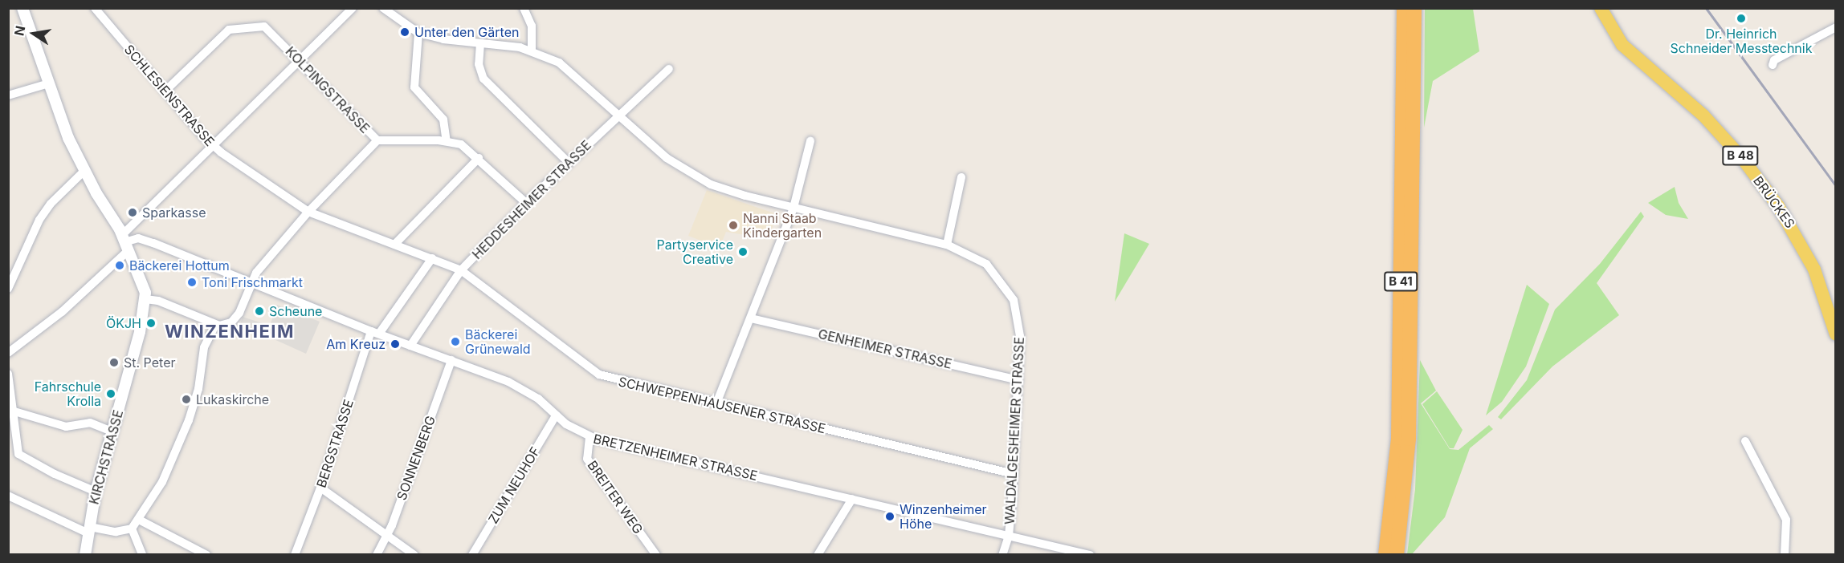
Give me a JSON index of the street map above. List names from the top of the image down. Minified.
{"streets":{"highway":["B 41"],"main road":["B 48","BRÜCKES"],"street":["KOLPINGSTRASSE","SCHLESIENSTRASSE","HEDDESHEIMER STRASSE","GENHEIMER STRASSE","SCHWEPPENHAUSENER STRASSE","WALDALGESHEIMER STRASSE","BERGSTRASSE","KIRCHSTRASSE","BRETZENHEIMER STRASSE","SONNENBERG","ZUM NEUHOF","BREITER WEG"]},"crossings":[["KOLPINGSTRASSE","SCHLESIENSTRASSE"],["KOLPINGSTRASSE","HEDDESHEIMER STRASSE"],["SCHLESIENSTRASSE","HEDDESHEIMER STRASSE"],["SCHLESIENSTRASSE","SCHWEPPENHAUSENER STRASSE"],["SCHLESIENSTRASSE","BERGSTRASSE"],["HEDDESHEIMER STRASSE","SCHWEPPENHAUSENER STRASSE"],["HEDDESHEIMER STRASSE","WALDALGESHEIMER STRASSE"],["HEDDESHEIMER STRASSE","BRETZENHEIMER STRASSE"],["GENHEIMER STRASSE","WALDALGESHEIMER STRASSE"],["SCHWEPPENHAUSENER STRASSE","WALDALGESHEIMER STRASSE"],["WALDALGESHEIMER STRASSE","BRETZENHEIMER STRASSE"],["BERGSTRASSE","BRETZENHEIMER STRASSE"],["KIRCHSTRASSE","BRETZENHEIMER STRASSE"],["BRETZENHEIMER STRASSE","SONNENBERG"],["BRETZENHEIMER STRASSE","ZUM NEUHOF"],["BRETZENHEIMER STRASSE","BREITER WEG"]],"districts":["WINZENHEIM"],"places":["Dr. Heinrich Schneider Messtechnik","Unter den Gärten","Sparkasse","Nanni Staab Kindergarten","Partyservice Creative","Bäckerei Hottum","Toni Frischmarkt","Scheune","ÖKJH","Bäckerei Grünewald","Am Kreuz","St. Peter","Fahrschule Krolla","Lukaskirche","Winzenheimer Höhe"],"north":"left"}
